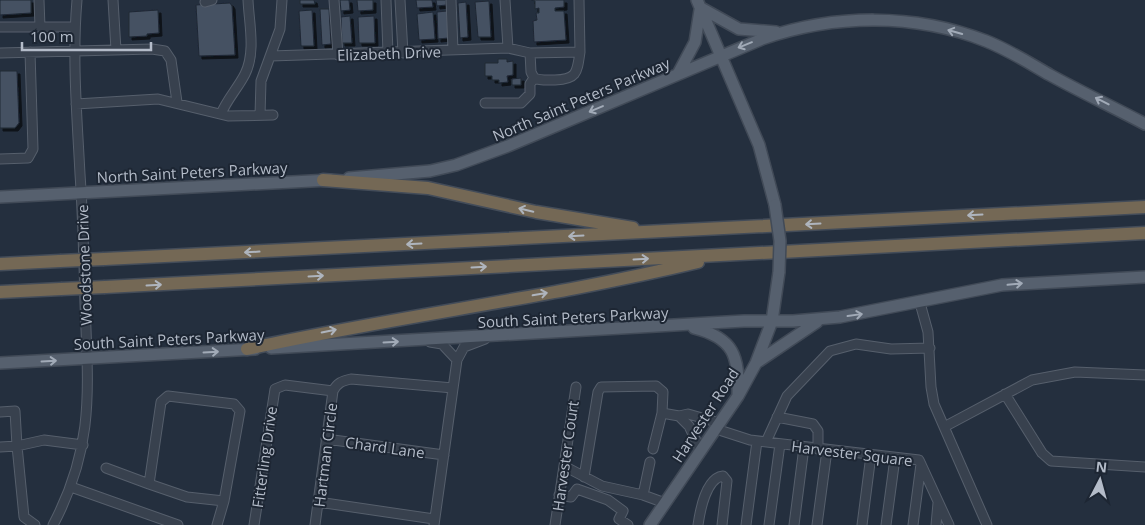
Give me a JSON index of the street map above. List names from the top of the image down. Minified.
{"streets":{"main road":["North Saint Peters Parkway","South Saint Peters Parkway","Harvester Road"],"street":["Elizabeth Drive","Woodstone Drive","Chard Lane","Harvester Square","Hartman Circle","Harvester Court","Fitterling Drive"]},"crossings":[["North Saint Peters Parkway","Woodstone Drive"],["North Saint Peters Parkway","Harvester Road"],["Woodstone Drive","South Saint Peters Parkway"],["South Saint Peters Parkway","Harvester Road"],["Harvester Road","Harvester Square"],["Chard Lane","Hartman Circle"],["Hartman Circle","Fitterling Drive"]],"one_way":["North Saint Peters Parkway","South Saint Peters Parkway"],"scale_bar":"100 m","north":"top"}
